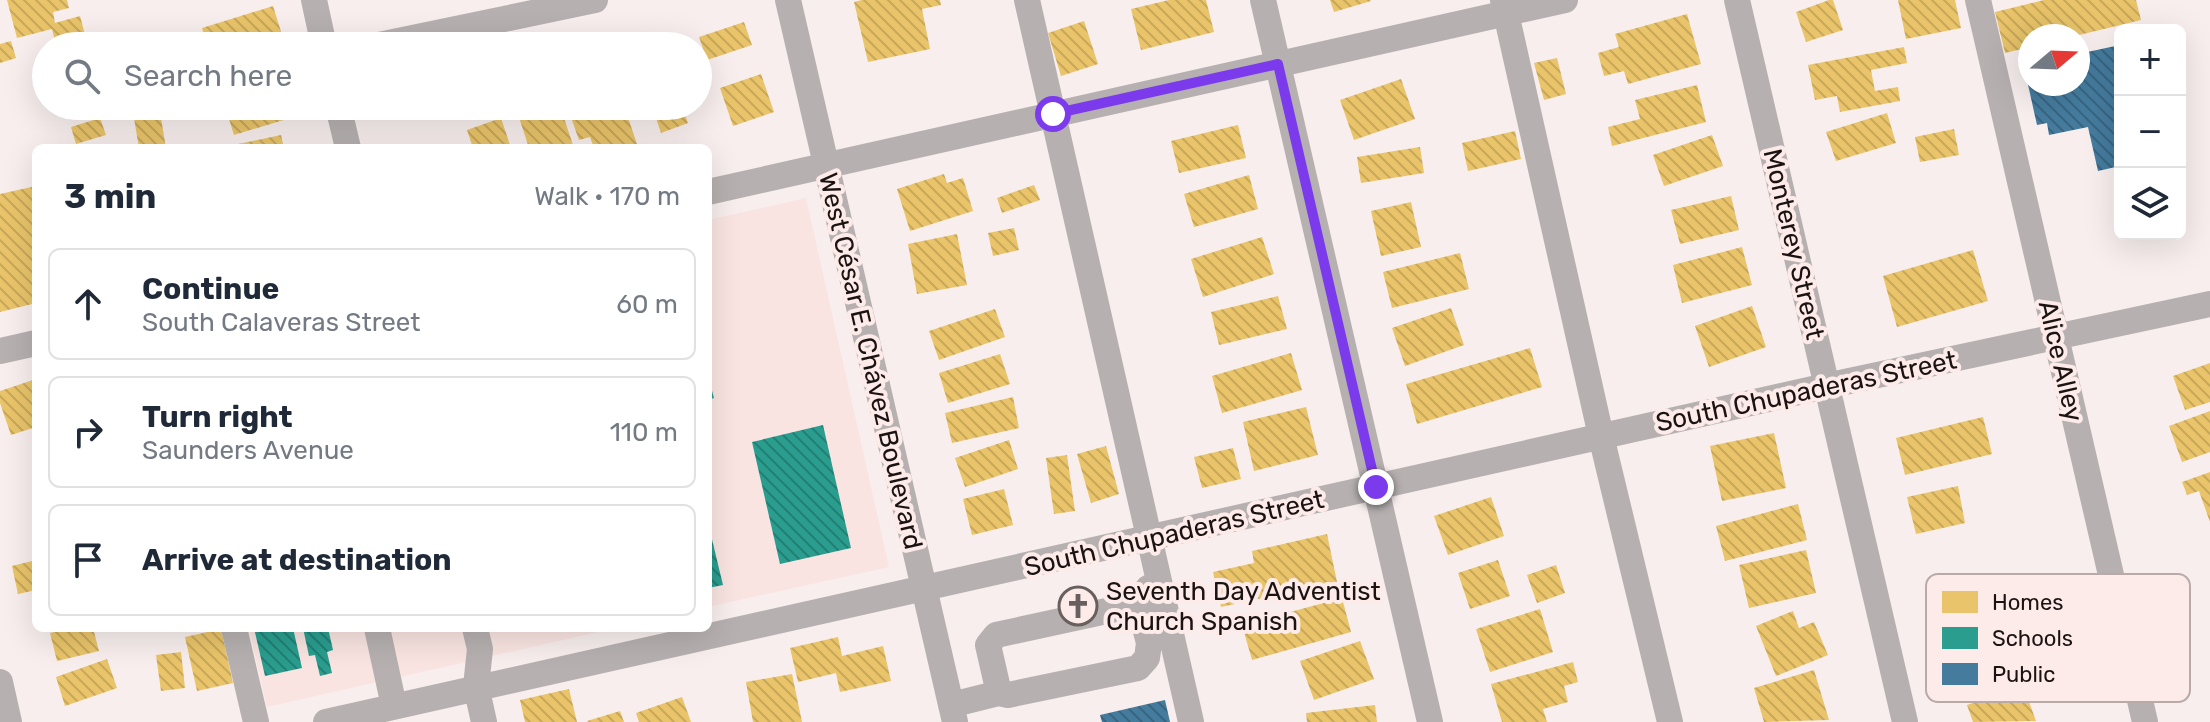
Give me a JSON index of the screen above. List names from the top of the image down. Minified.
{"streets":{"street":["Monterey Street","West César E. Chávez Boulevard","Alice Alley","South Chupaderas Street"]},"crossings":[["Monterey Street","South Chupaderas Street"],["West César E. Chávez Boulevard","South Chupaderas Street"],["Alice Alley","South Chupaderas Street"]],"places":{"church":["Seventh Day Adventist Church Spanish"]},"legend":["Homes","Schools","Public"],"north":"right","page":{"map_buttons":["+","−"],"search":"Search here","heading":["3 min","Walk · 170 m"],"list":[["Continue","South Calaveras Street","60 m"],["Turn right","Saunders Avenue","110 m"],"Arrive at destination"]}}
